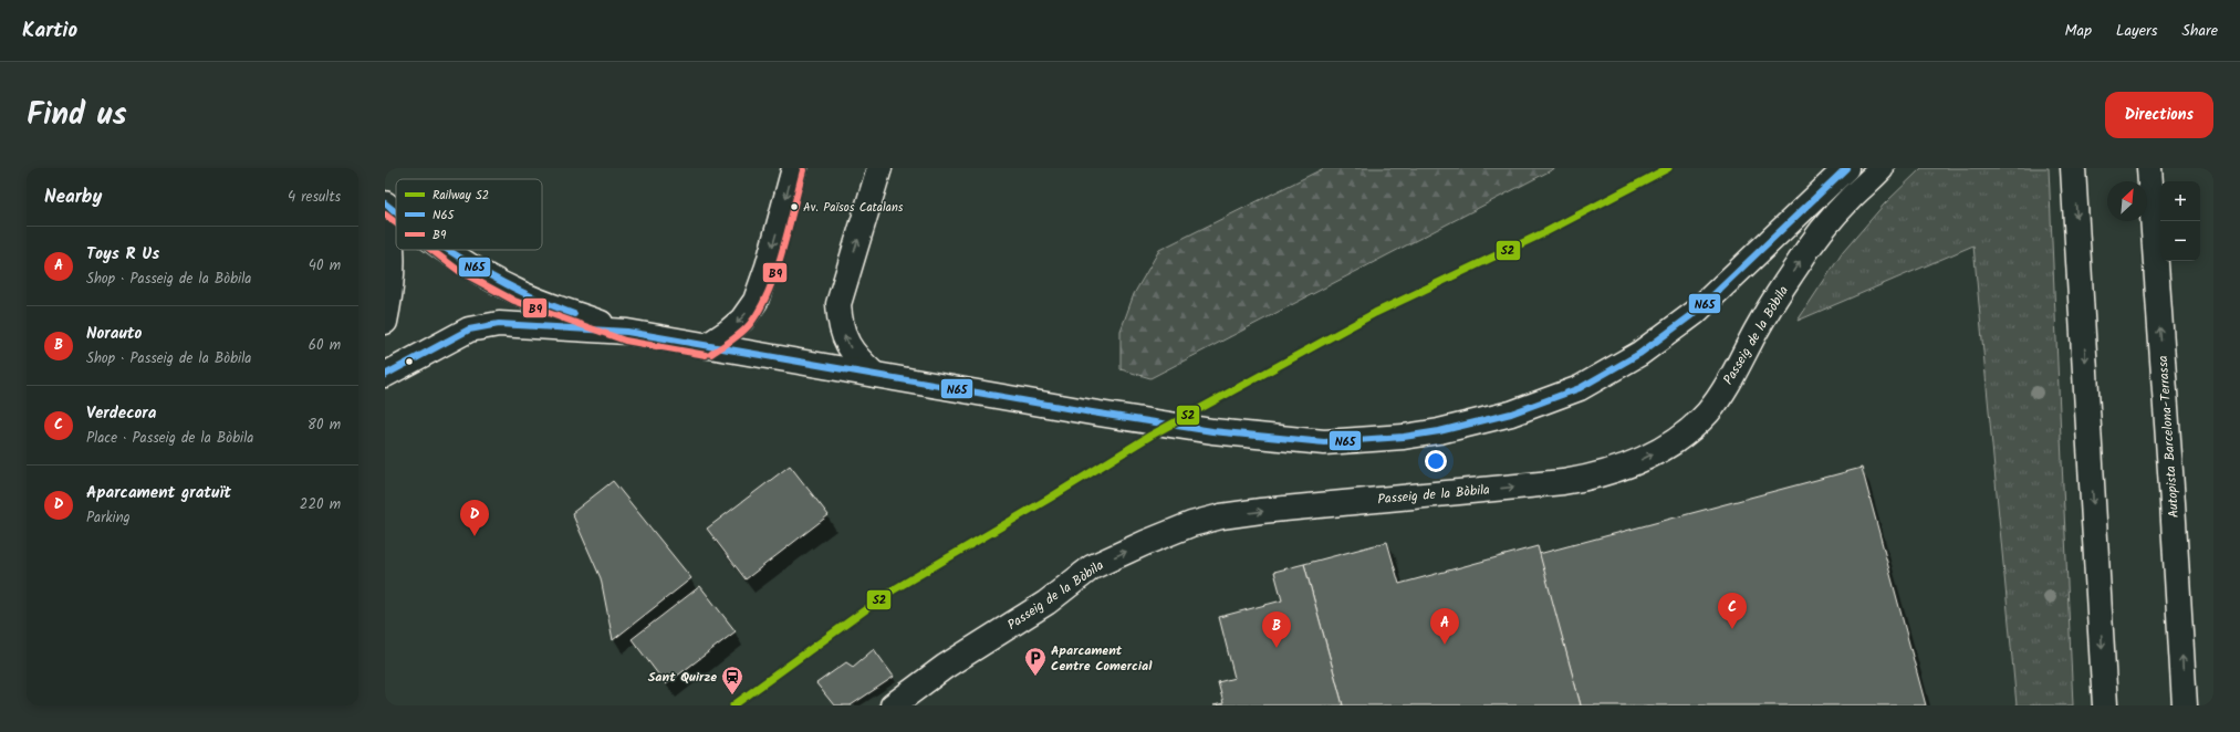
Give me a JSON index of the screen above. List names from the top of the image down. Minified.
{"streets":{"main road":["Passeig de la Bòbila","Autopista Barcelona-Terrassa"]},"one_way":["Passeig de la Bòbila"],"places":{"other":["Av. Països Catalans"],"parking":["Aparcament Centre Comercial"],"station":["Sant Quirze"]},"lines":["rail line S2","transit line N65","transit line B9"],"legend":["Railway S2","N65","B9"],"north":"top right","page":{"header":"Kartio","nav":["Map","Layers","Share"],"title":"Find us","buttons":"Directions","heading":["Nearby","4 results"],"map_buttons":["+","−"],"list":[{"mark":"A","name":"Toys R Us","note":"Shop · Passeig de la Bòbila","value":"40 m"},{"mark":"B","name":"Norauto","note":"Shop · Passeig de la Bòbila","value":"60 m"},{"mark":"C","name":"Verdecora","note":"Place · Passeig de la Bòbila","value":"80 m"},{"mark":"D","name":"Aparcament gratuït","note":"Parking","value":"220 m"}],"pins":["D","C","A","B"]}}
